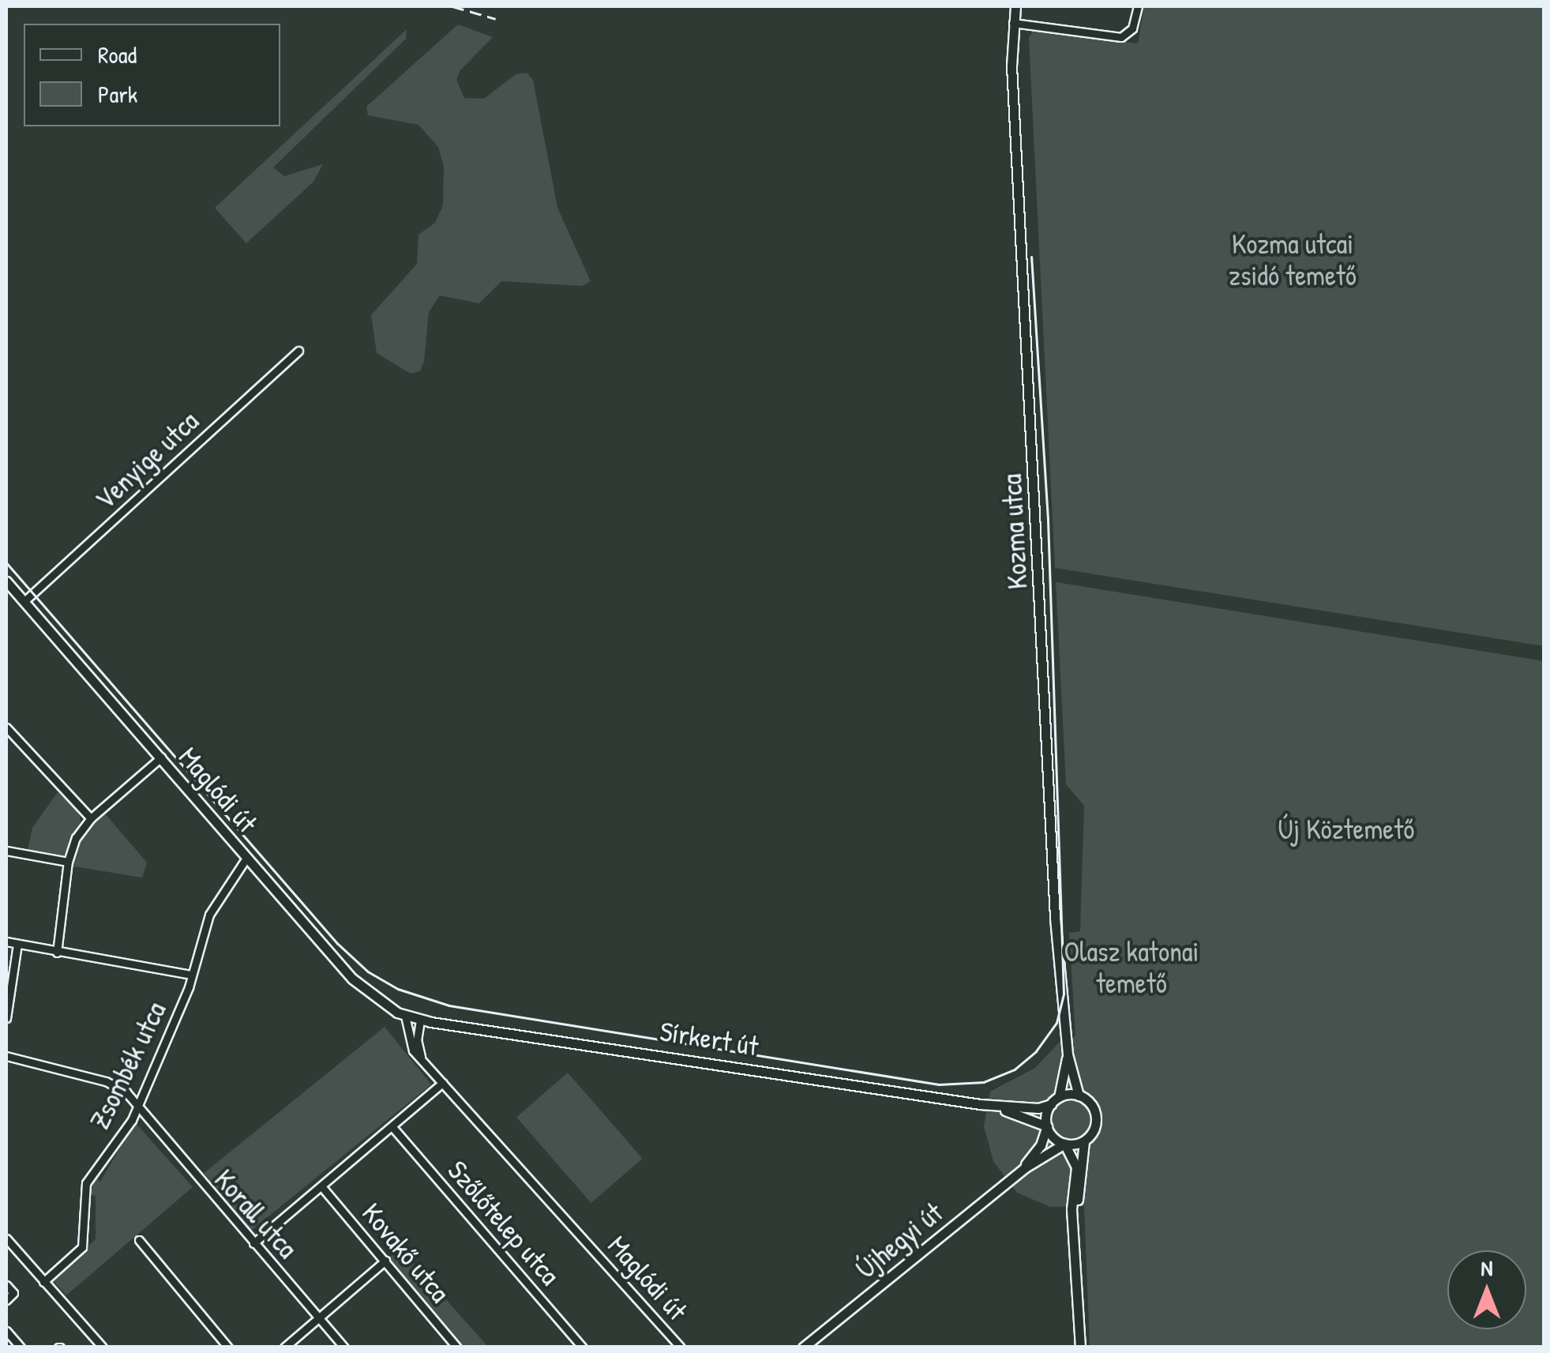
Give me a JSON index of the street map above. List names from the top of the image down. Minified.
{"streets":{"street":["Venyige utca","Kozma utca","Maglódi út","Sírkert út","Zsombék utca","Korall utca","Szőlőtelep utca","Újhegyi út","Kovakő utca"]},"crossings":[["Venyige utca","Maglódi út"],["Kozma utca","Sírkert út"],["Kozma utca","Újhegyi út"],["Maglódi út","Sírkert út"],["Maglódi út","Zsombék utca"],["Sírkert út","Újhegyi út"],["Zsombék utca","Korall utca"]],"parks":["Kozma utcai zsidó temető","Új Köztemető","Olasz katonai temető"],"legend":["Road","Park"],"north":"top"}
